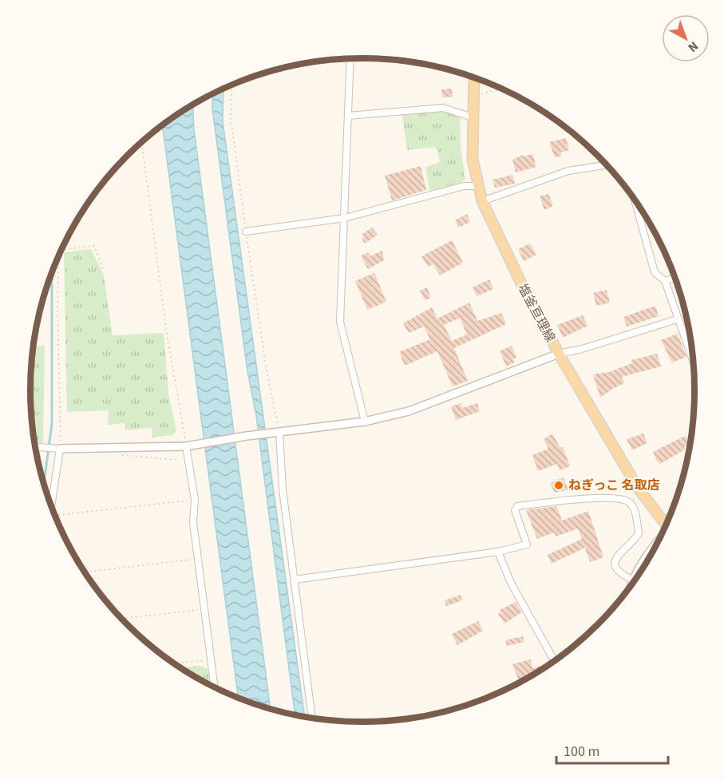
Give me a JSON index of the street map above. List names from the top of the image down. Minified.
{"streets":{"main road":["塩釜亘理線"]},"places":["ねぎっこ 名取店"],"scale_bar":"100 m","north":"bottom right"}
